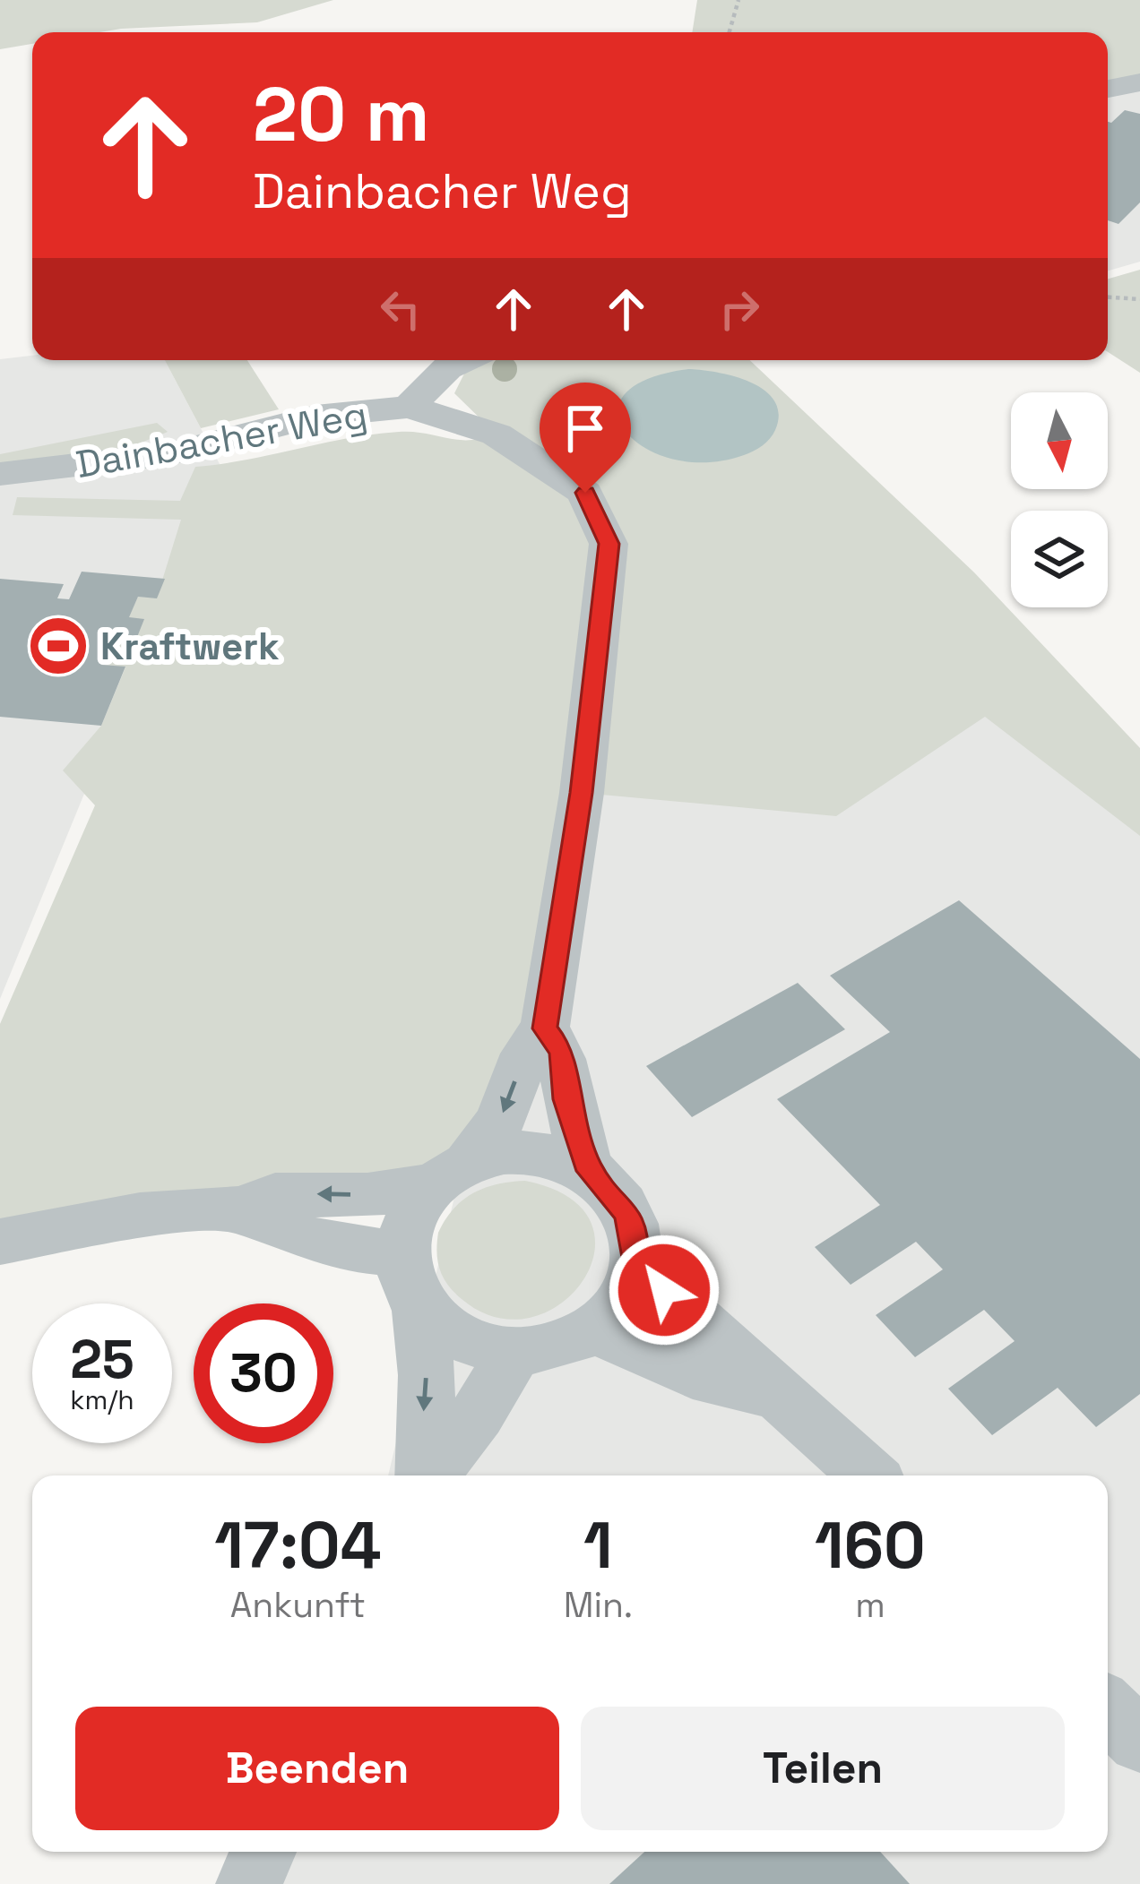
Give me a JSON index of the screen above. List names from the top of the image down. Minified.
{"streets":{"street":["Dainbacher Weg"]},"places":{"sports":["Kraftwerk"]},"north":"bottom","page":{"turn":["20 m","Dainbacher Weg"],"speed":"25 km/h","limit":"30","eta":["17:04","Ankunft","1","Min.","160","m"],"buttons":["Beenden","Teilen"]}}
